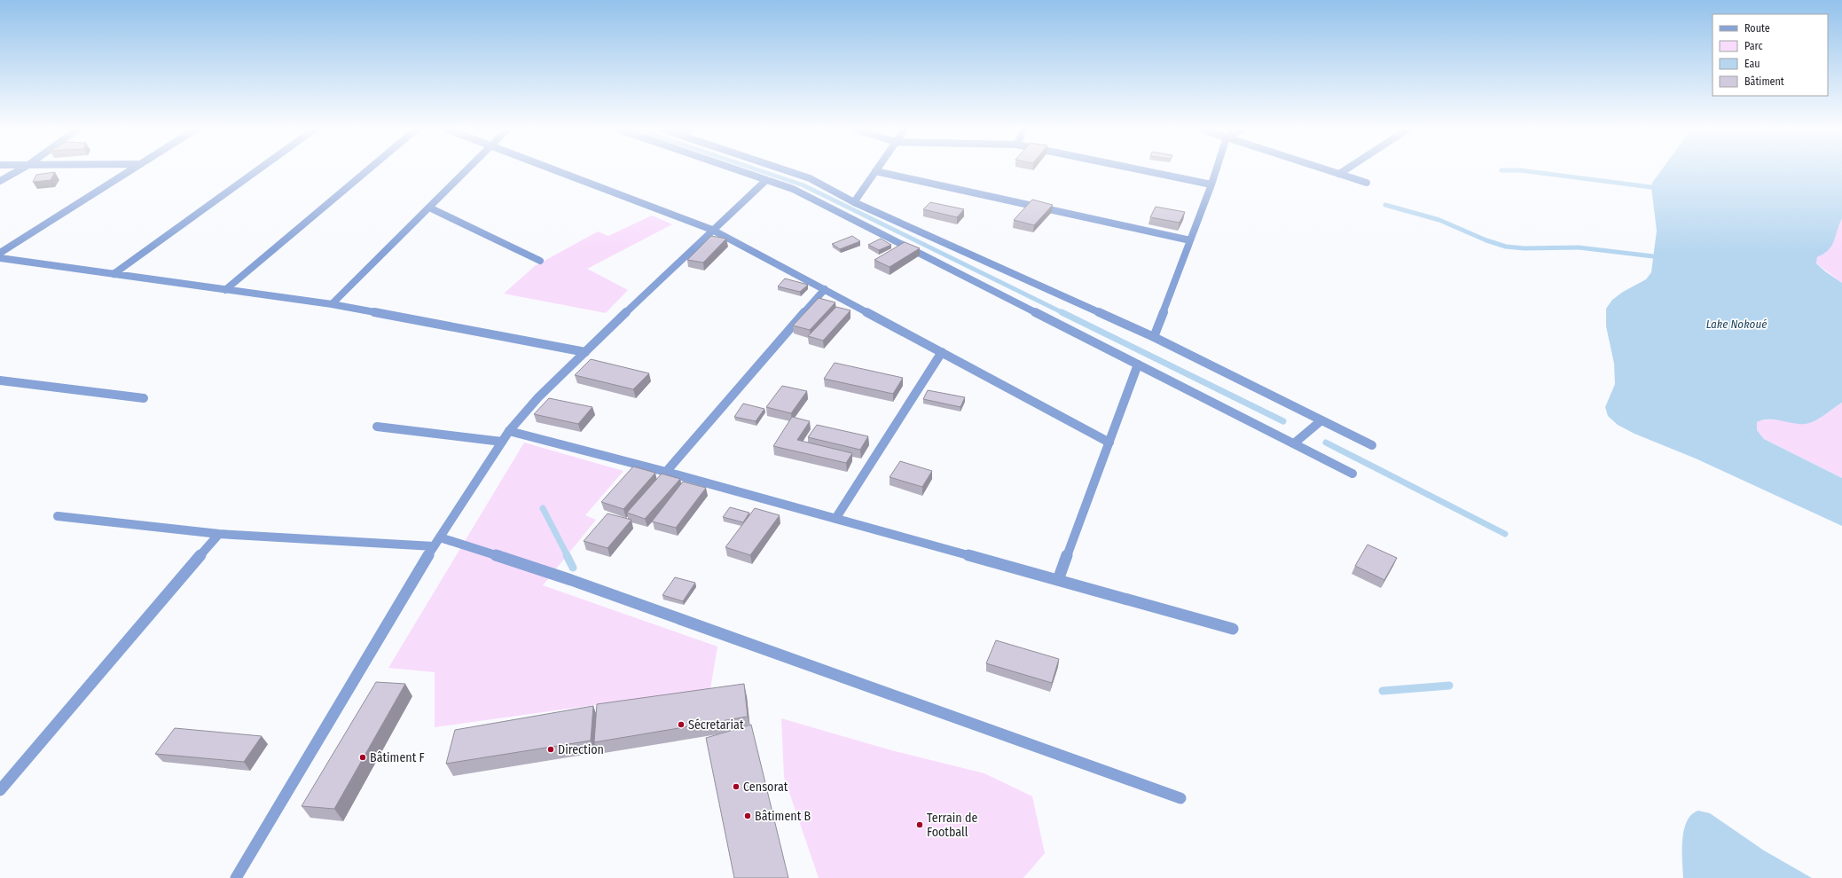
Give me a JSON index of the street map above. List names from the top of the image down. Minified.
{"water":["Lake Nokoué"],"places":["Sécretariat","Direction","Bâtiment F","Censorat","Bâtiment B","Terrain de Football"],"legend":["Route","Parc","Eau","Bâtiment"]}
